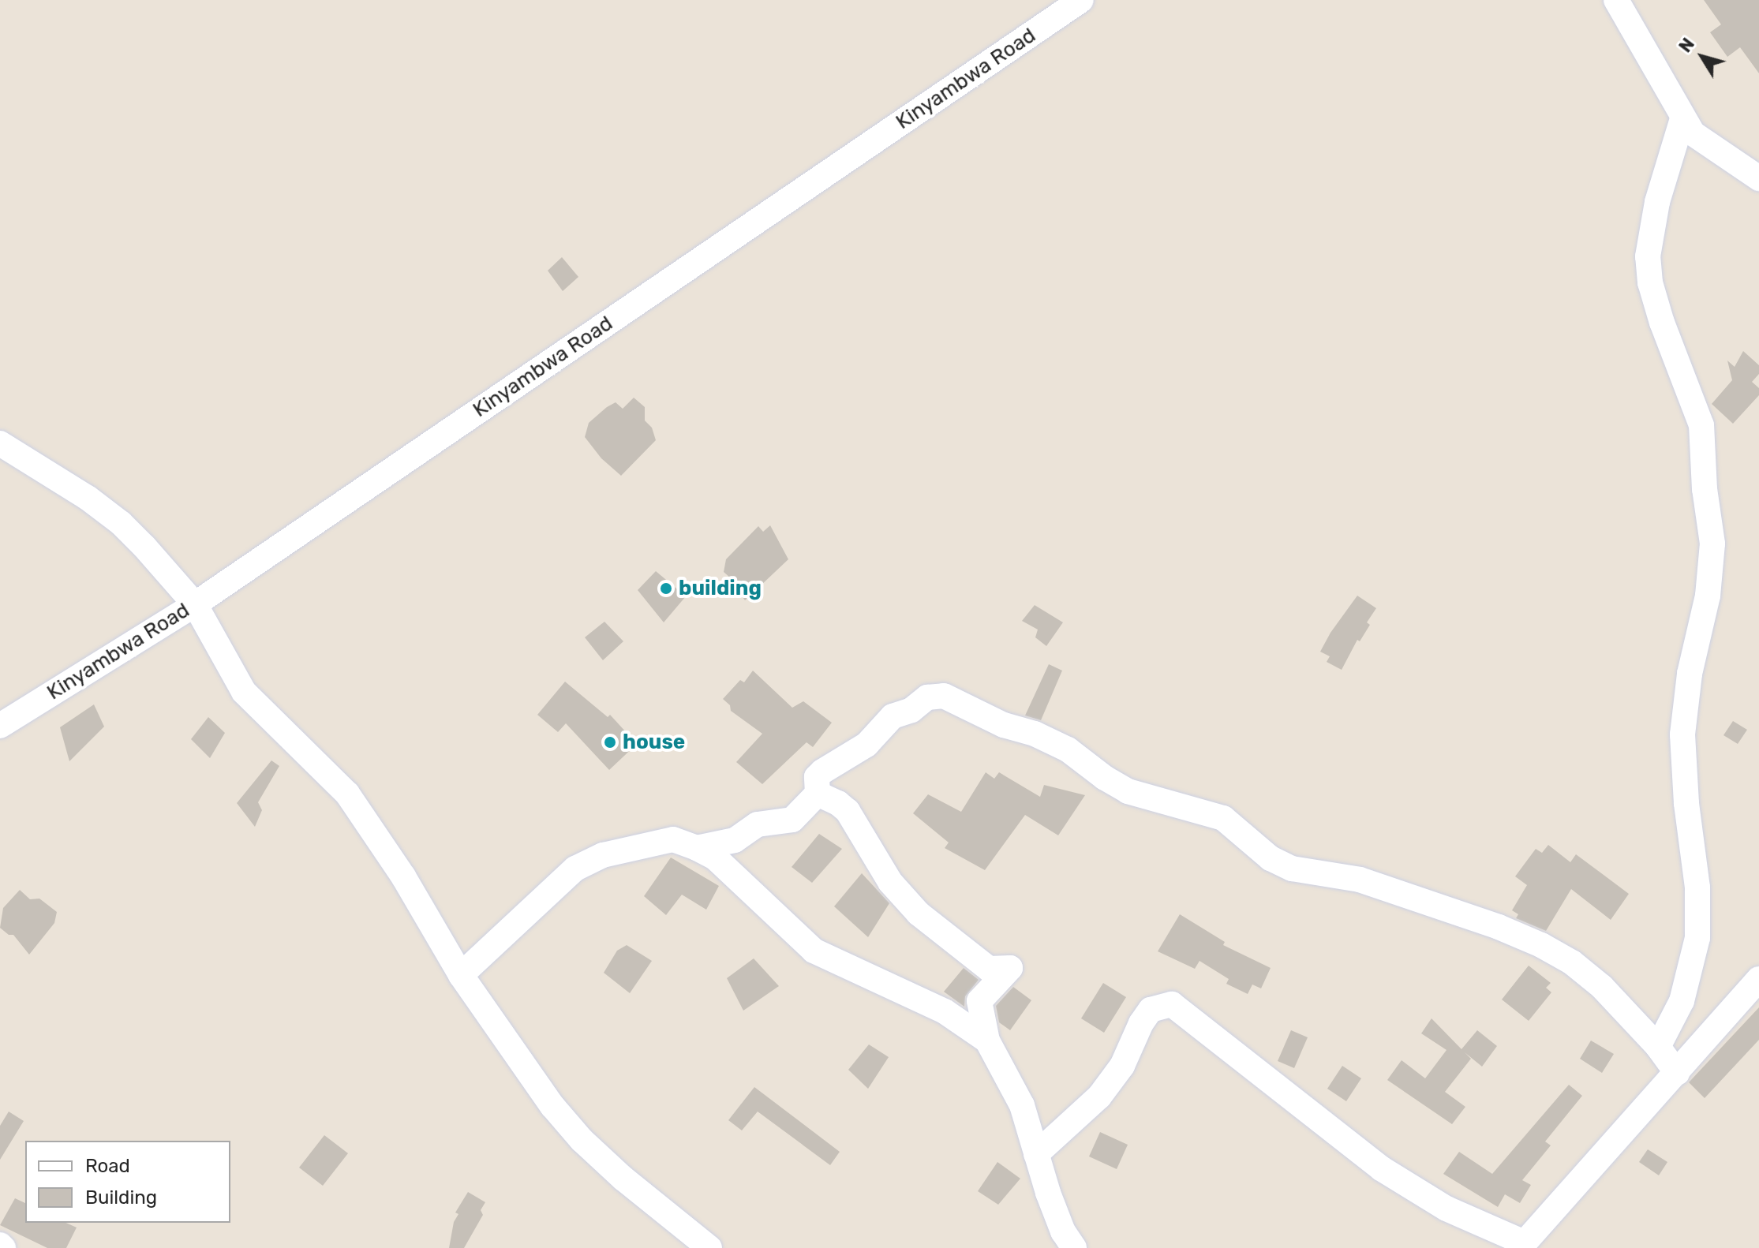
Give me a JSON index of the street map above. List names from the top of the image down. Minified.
{"streets":{"street":["Kinyambwa Road"]},"places":["building","house"],"legend":["Road","Building"],"north":"top left"}
